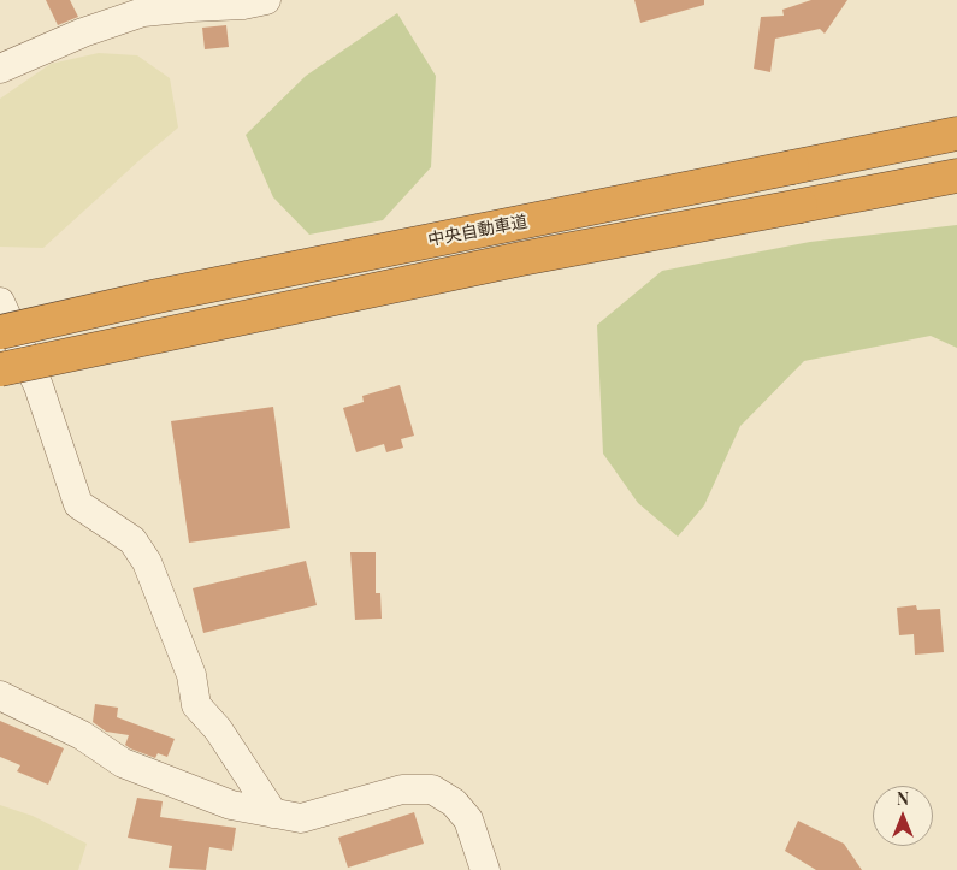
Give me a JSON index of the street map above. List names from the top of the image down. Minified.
{"streets":{"highway":["中央自動車道"]},"north":"top"}
